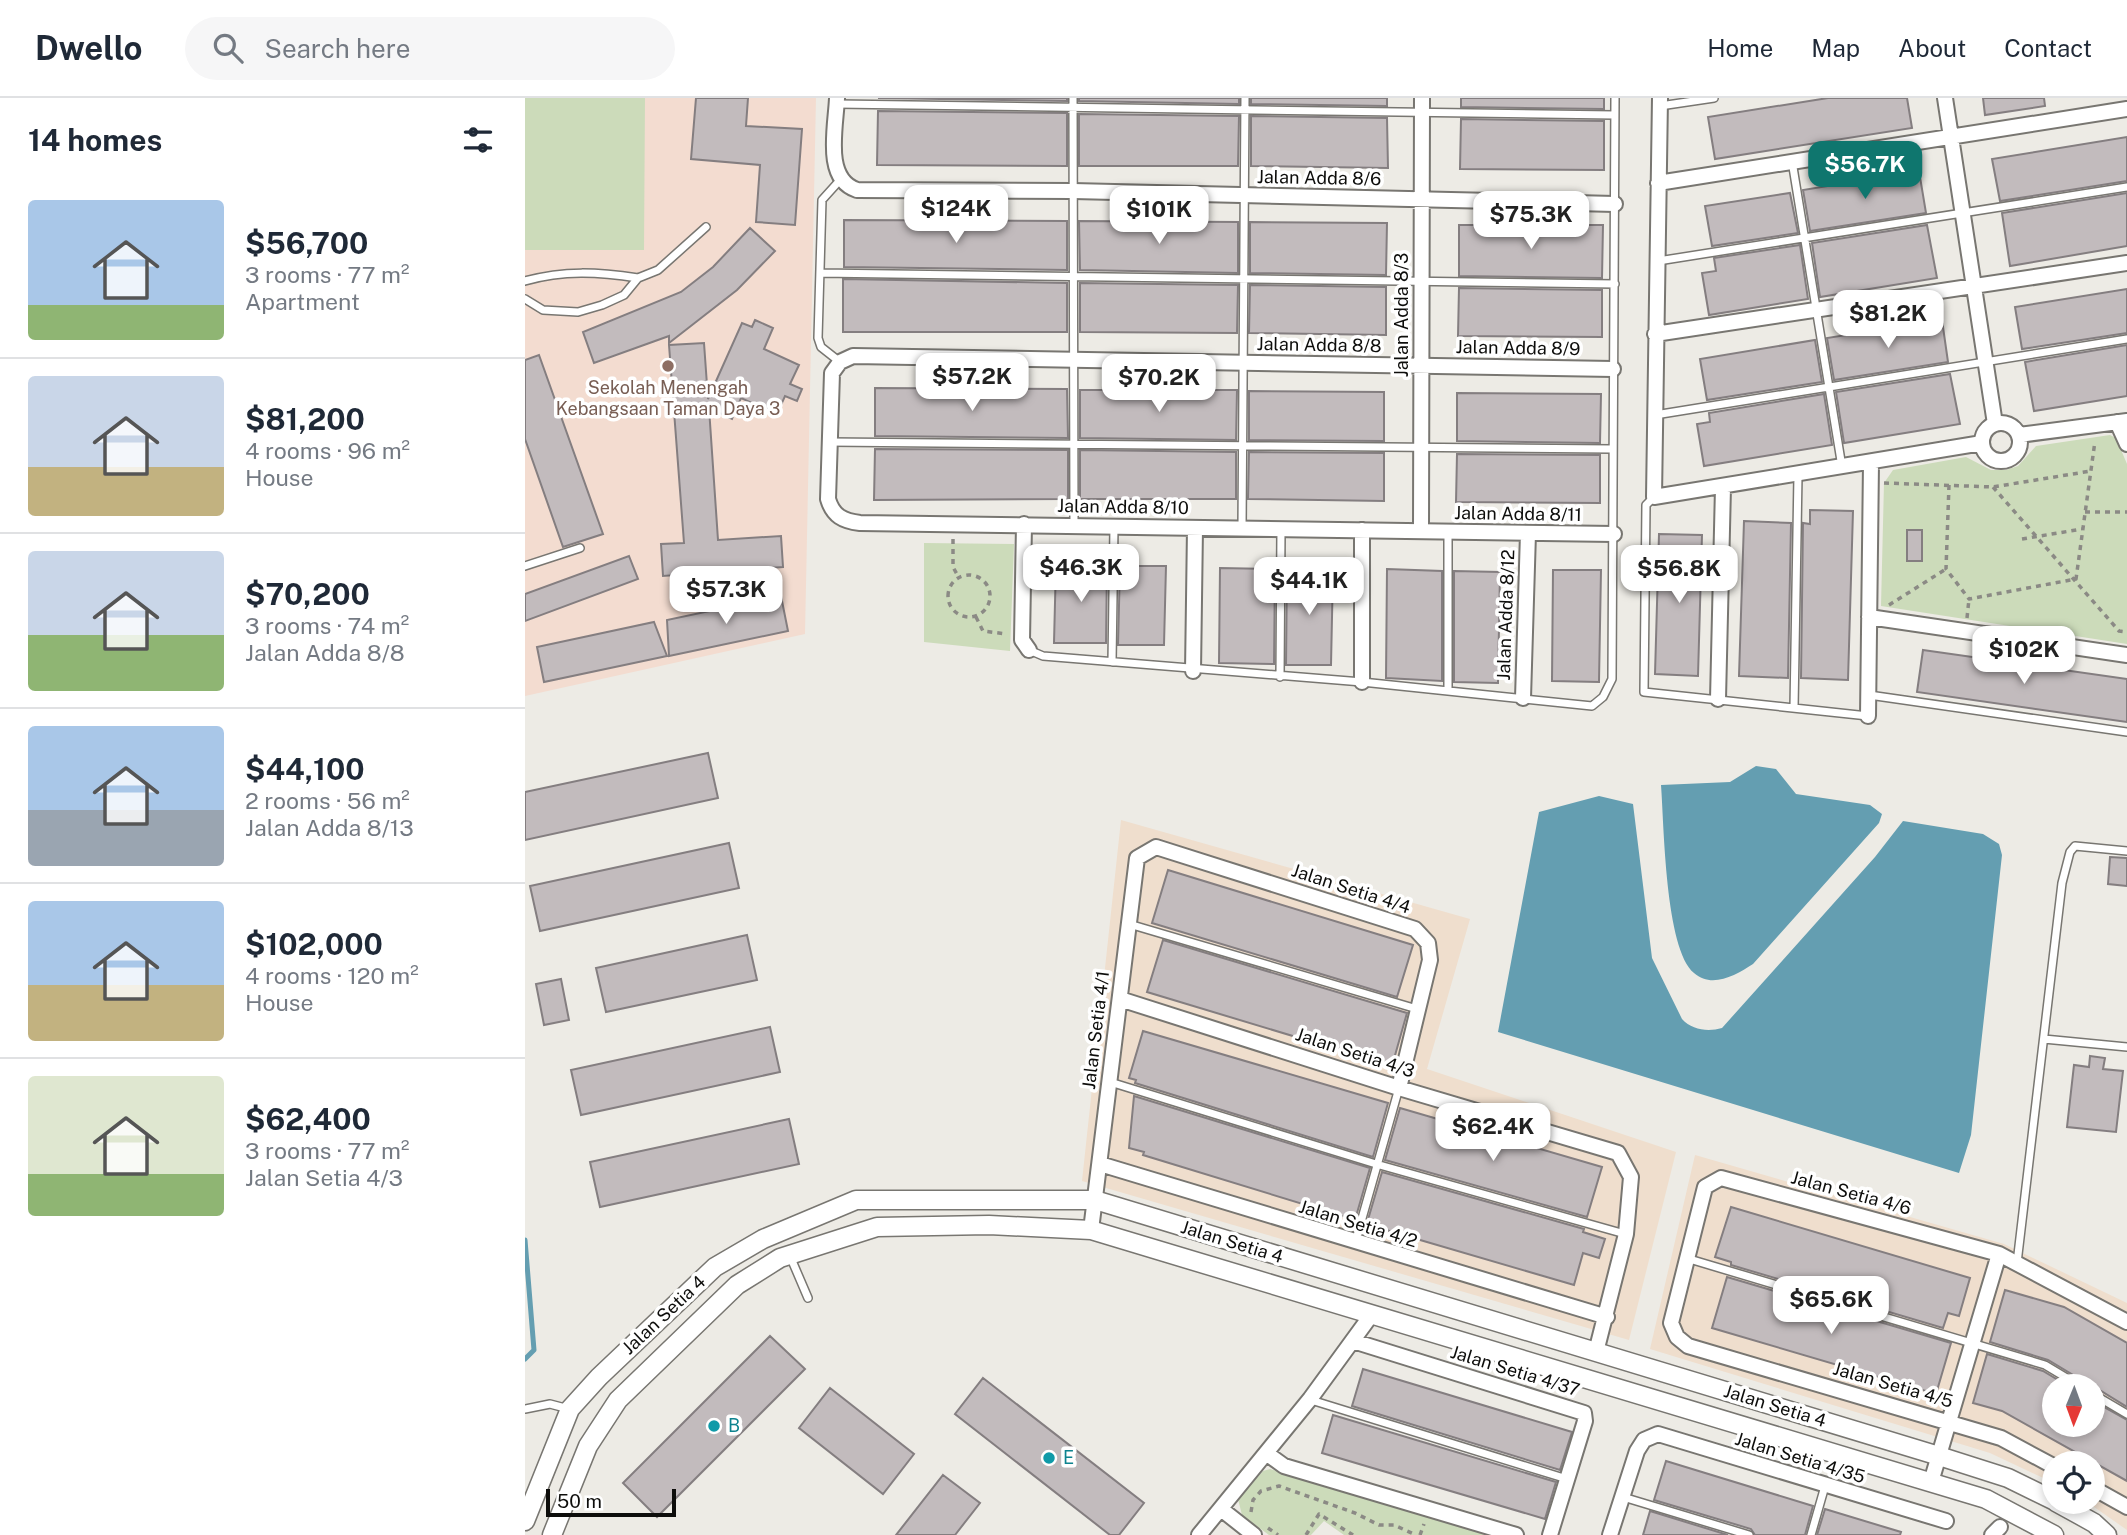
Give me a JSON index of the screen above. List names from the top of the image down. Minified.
{"streets":{"street":["Jalan Adda 8/6","Jalan Adda 8/3","Jalan Adda 8/8","Jalan Adda 8/9","Jalan Adda 8/10","Jalan Adda 8/11","Jalan Adda 8/12","Jalan Setia 4/4","Jalan Setia 4/1","Jalan Setia 4/3","Jalan Setia 4/6","Jalan Setia 4/2","Jalan Setia 4","Jalan Setia 4/37","Jalan Setia 4/5","Jalan Setia 4/35"]},"crossings":[["Jalan Adda 8/6","Jalan Adda 8/3"],["Jalan Adda 8/3","Jalan Adda 8/8"],["Jalan Adda 8/3","Jalan Adda 8/9"],["Jalan Adda 8/3","Jalan Adda 8/10"],["Jalan Adda 8/3","Jalan Adda 8/11"],["Jalan Adda 8/8","Jalan Adda 8/9"],["Jalan Adda 8/10","Jalan Adda 8/11"],["Jalan Adda 8/11","Jalan Adda 8/12"],["Jalan Setia 4/4","Jalan Setia 4/1"],["Jalan Setia 4/4","Jalan Setia 4/3"],["Jalan Setia 4/1","Jalan Setia 4/3"],["Jalan Setia 4/1","Jalan Setia 4/2"],["Jalan Setia 4/1","Jalan Setia 4"],["Jalan Setia 4/3","Jalan Setia 4/2"],["Jalan Setia 4/3","Jalan Setia 4"],["Jalan Setia 4/6","Jalan Setia 4/5"]],"places":["Sekolah Menengah Kebangsaan Taman Daya 3","B","E"],"scale_bar":"50 m","north":"bottom","page":{"header":"Dwello","search":"Search here","nav":["Home","Map","About","Contact"],"heading":"14 homes","price":["$56.7K","$124K","$101K","$75.3K","$81.2K","$57.2K","$70.2K","$46.3K","$56.8K","$44.1K","$57.3K","$102K","$62.4K","$65.6K"],"list":[{"name":"$56,700","note":"3 rooms · 77 m² · Apartment"},{"name":"$81,200","note":"4 rooms · 96 m² · House"},{"name":"$70,200","note":"3 rooms · 74 m² · Jalan Adda 8/8"},{"name":"$44,100","note":"2 rooms · 56 m² · Jalan Adda 8/13"},{"name":"$102,000","note":"4 rooms · 120 m² · House"},{"name":"$62,400","note":"3 rooms · 77 m² · Jalan Setia 4/3"}],"scale":"50 m"}}
